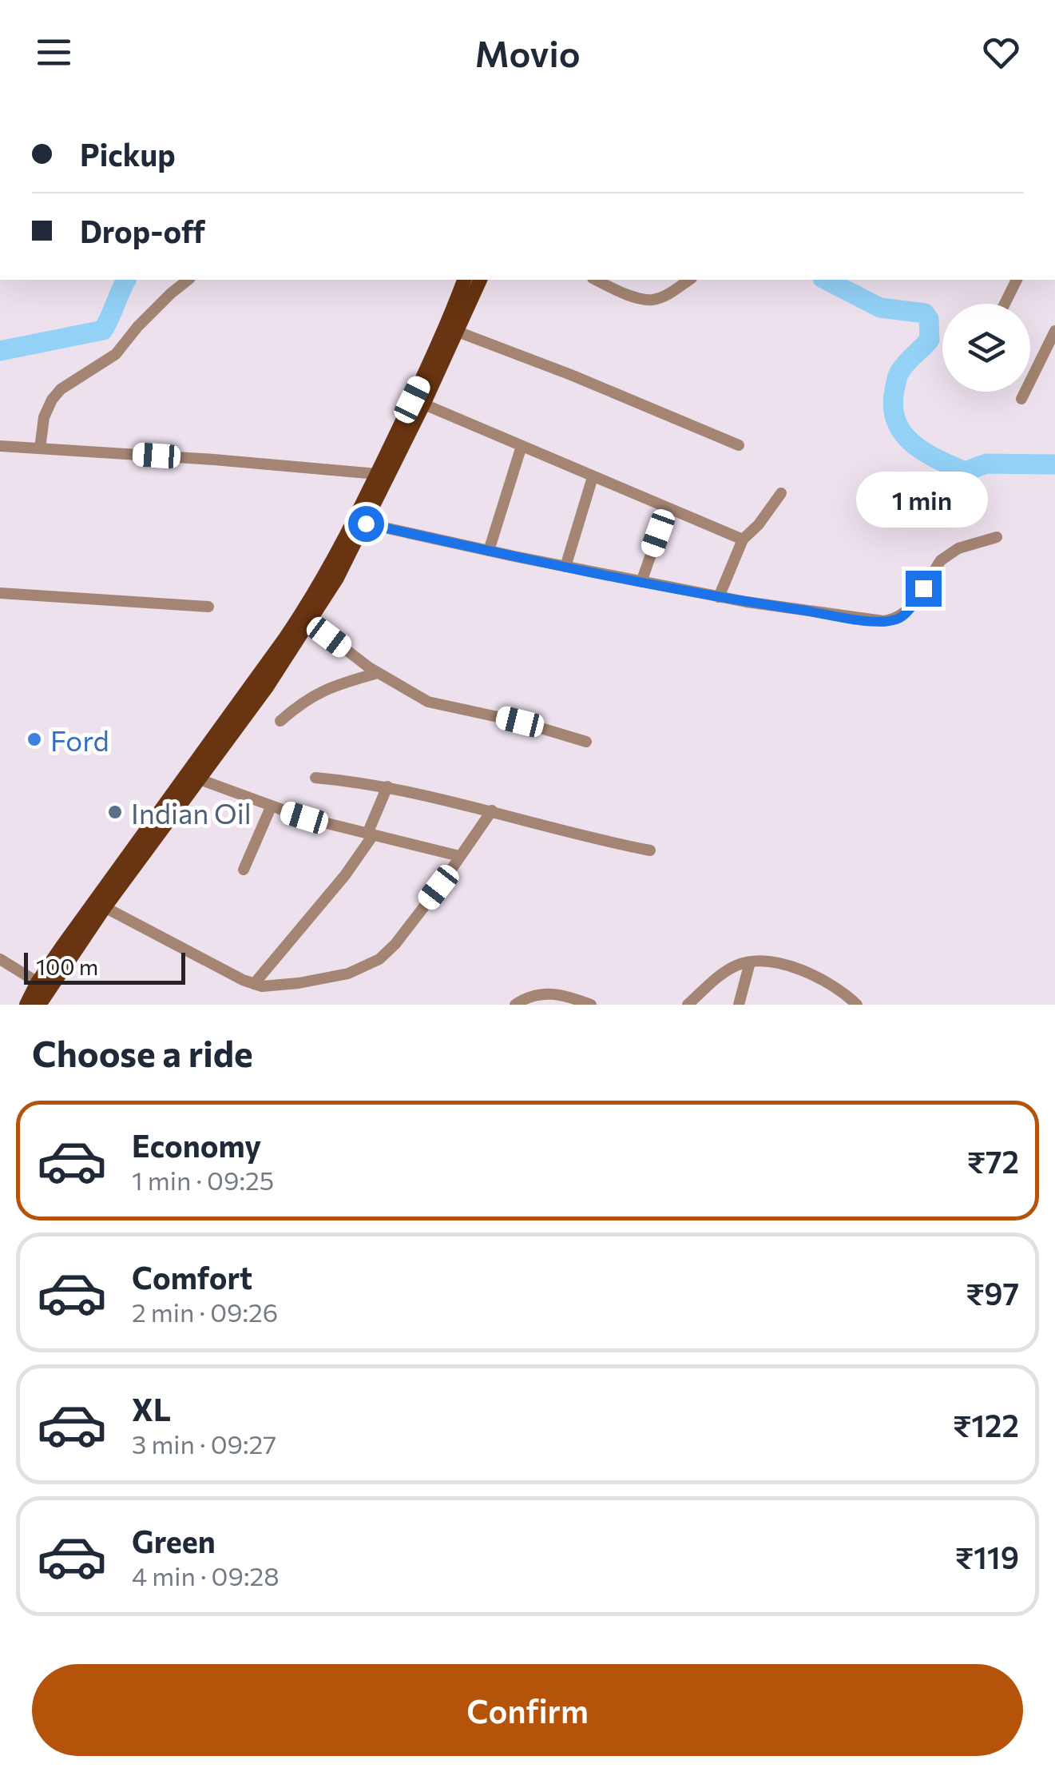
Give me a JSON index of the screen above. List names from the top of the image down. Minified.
{"places":["Ford","Indian Oil"],"scale_bar":"100 m","page":{"header":"Movio","banner":["Pickup","Drop-off"],"bubble":"1 min","scale":"100 m","heading":"Choose a ride","list":[{"name":"Economy","note":"1 min · 09:25","value":"₹72"},{"name":"Comfort","note":"2 min · 09:26","value":"₹97"},{"name":"XL","note":"3 min · 09:27","value":"₹122"},{"name":"Green","note":"4 min · 09:28","value":"₹119"}],"buttons":"Confirm"}}
